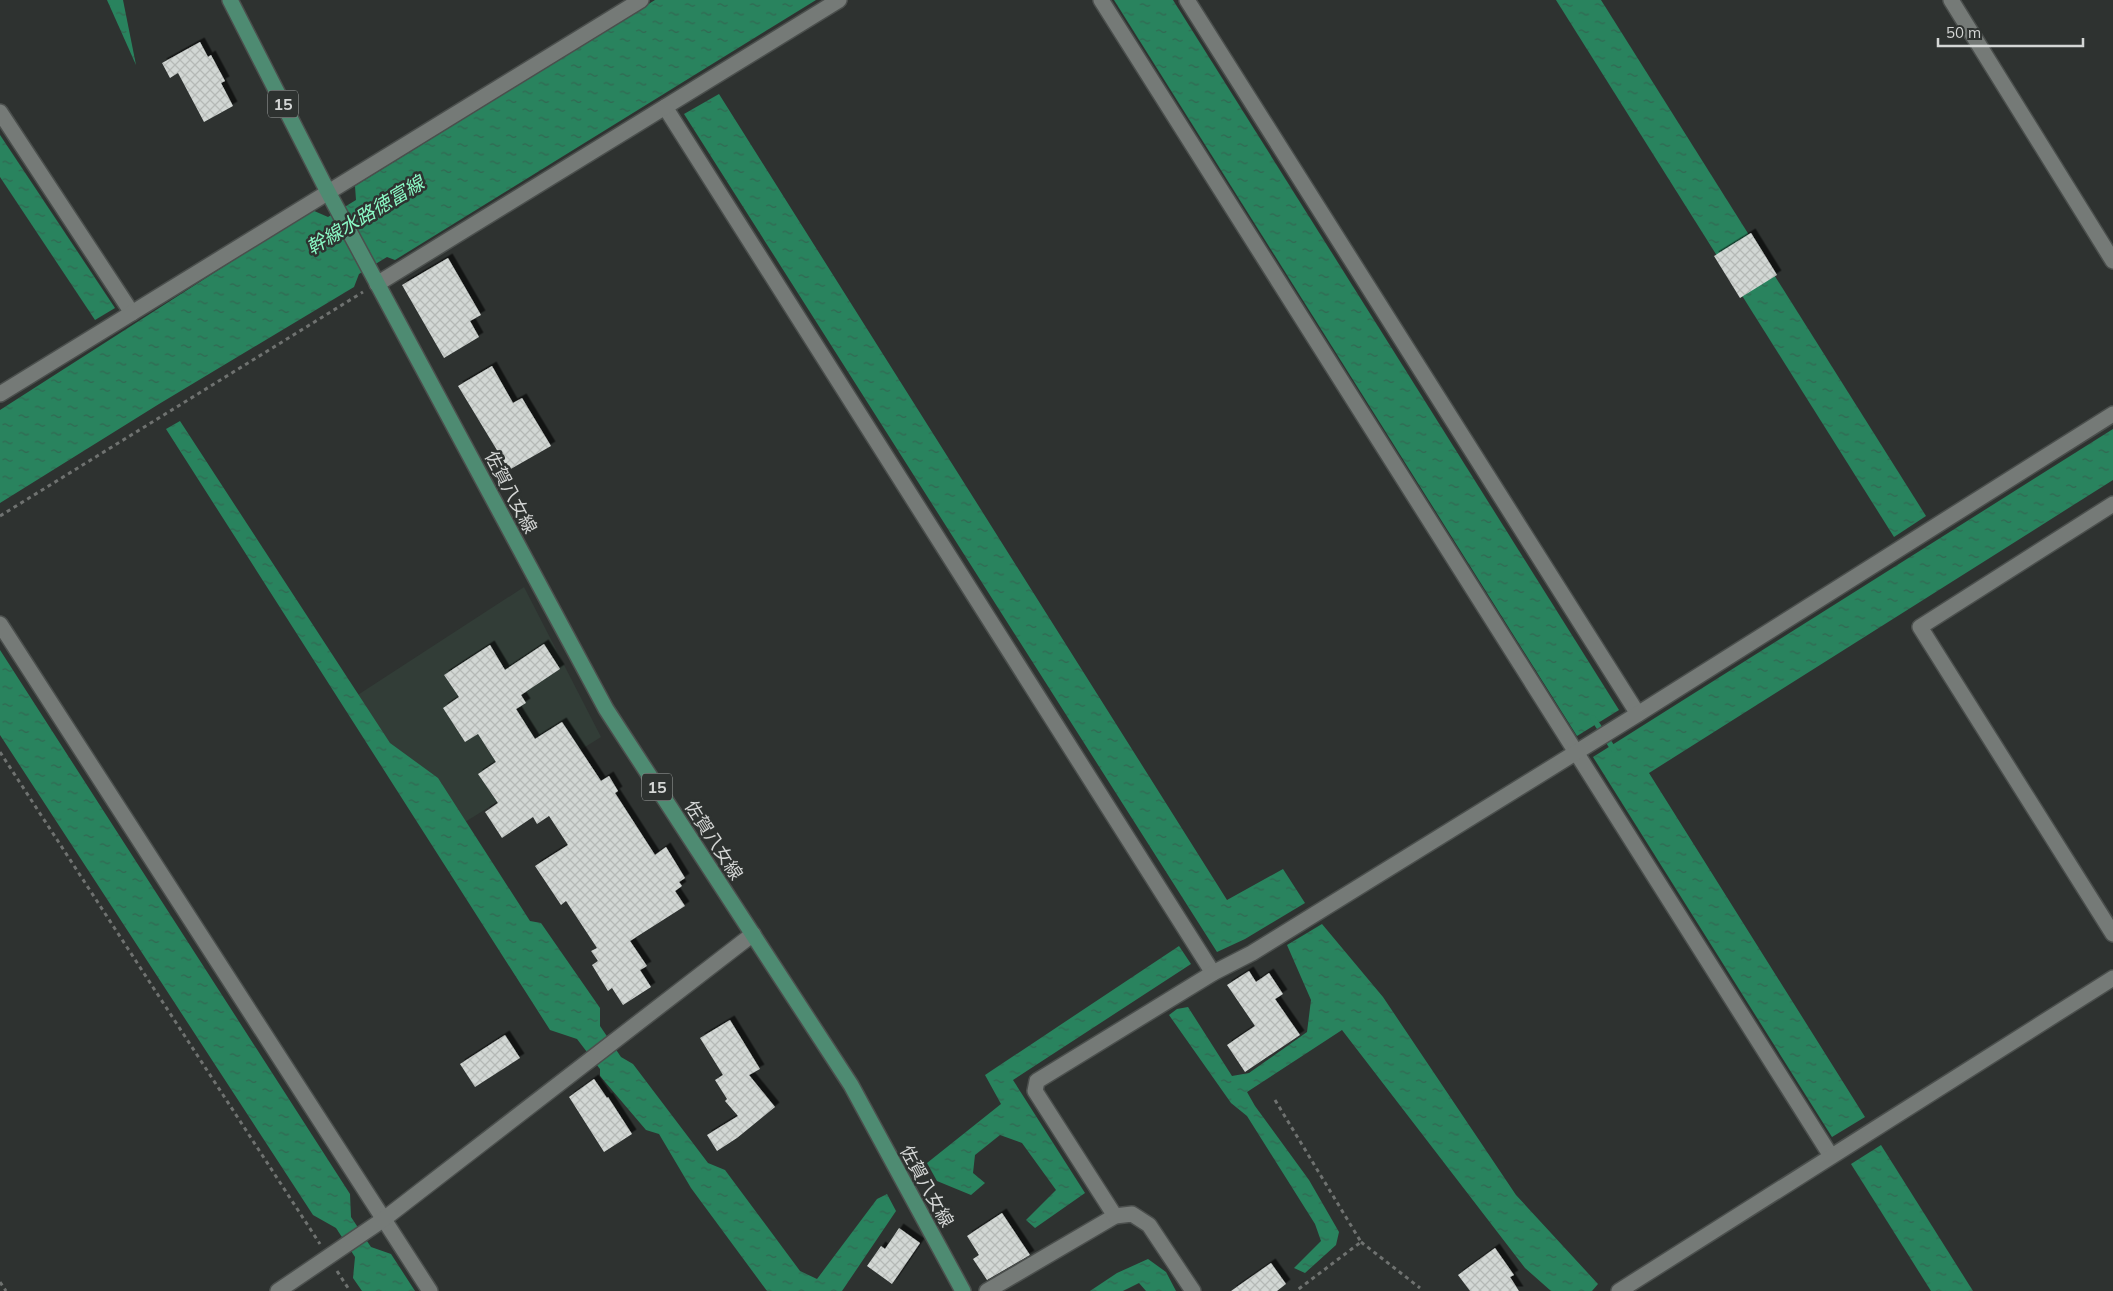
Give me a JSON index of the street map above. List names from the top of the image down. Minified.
{"streets":{"main road":["15","佐賀八女線"]},"crossings":[["15","佐賀八女線"]],"water":["幹線水路徳富線"],"scale_bar":"50 m"}
